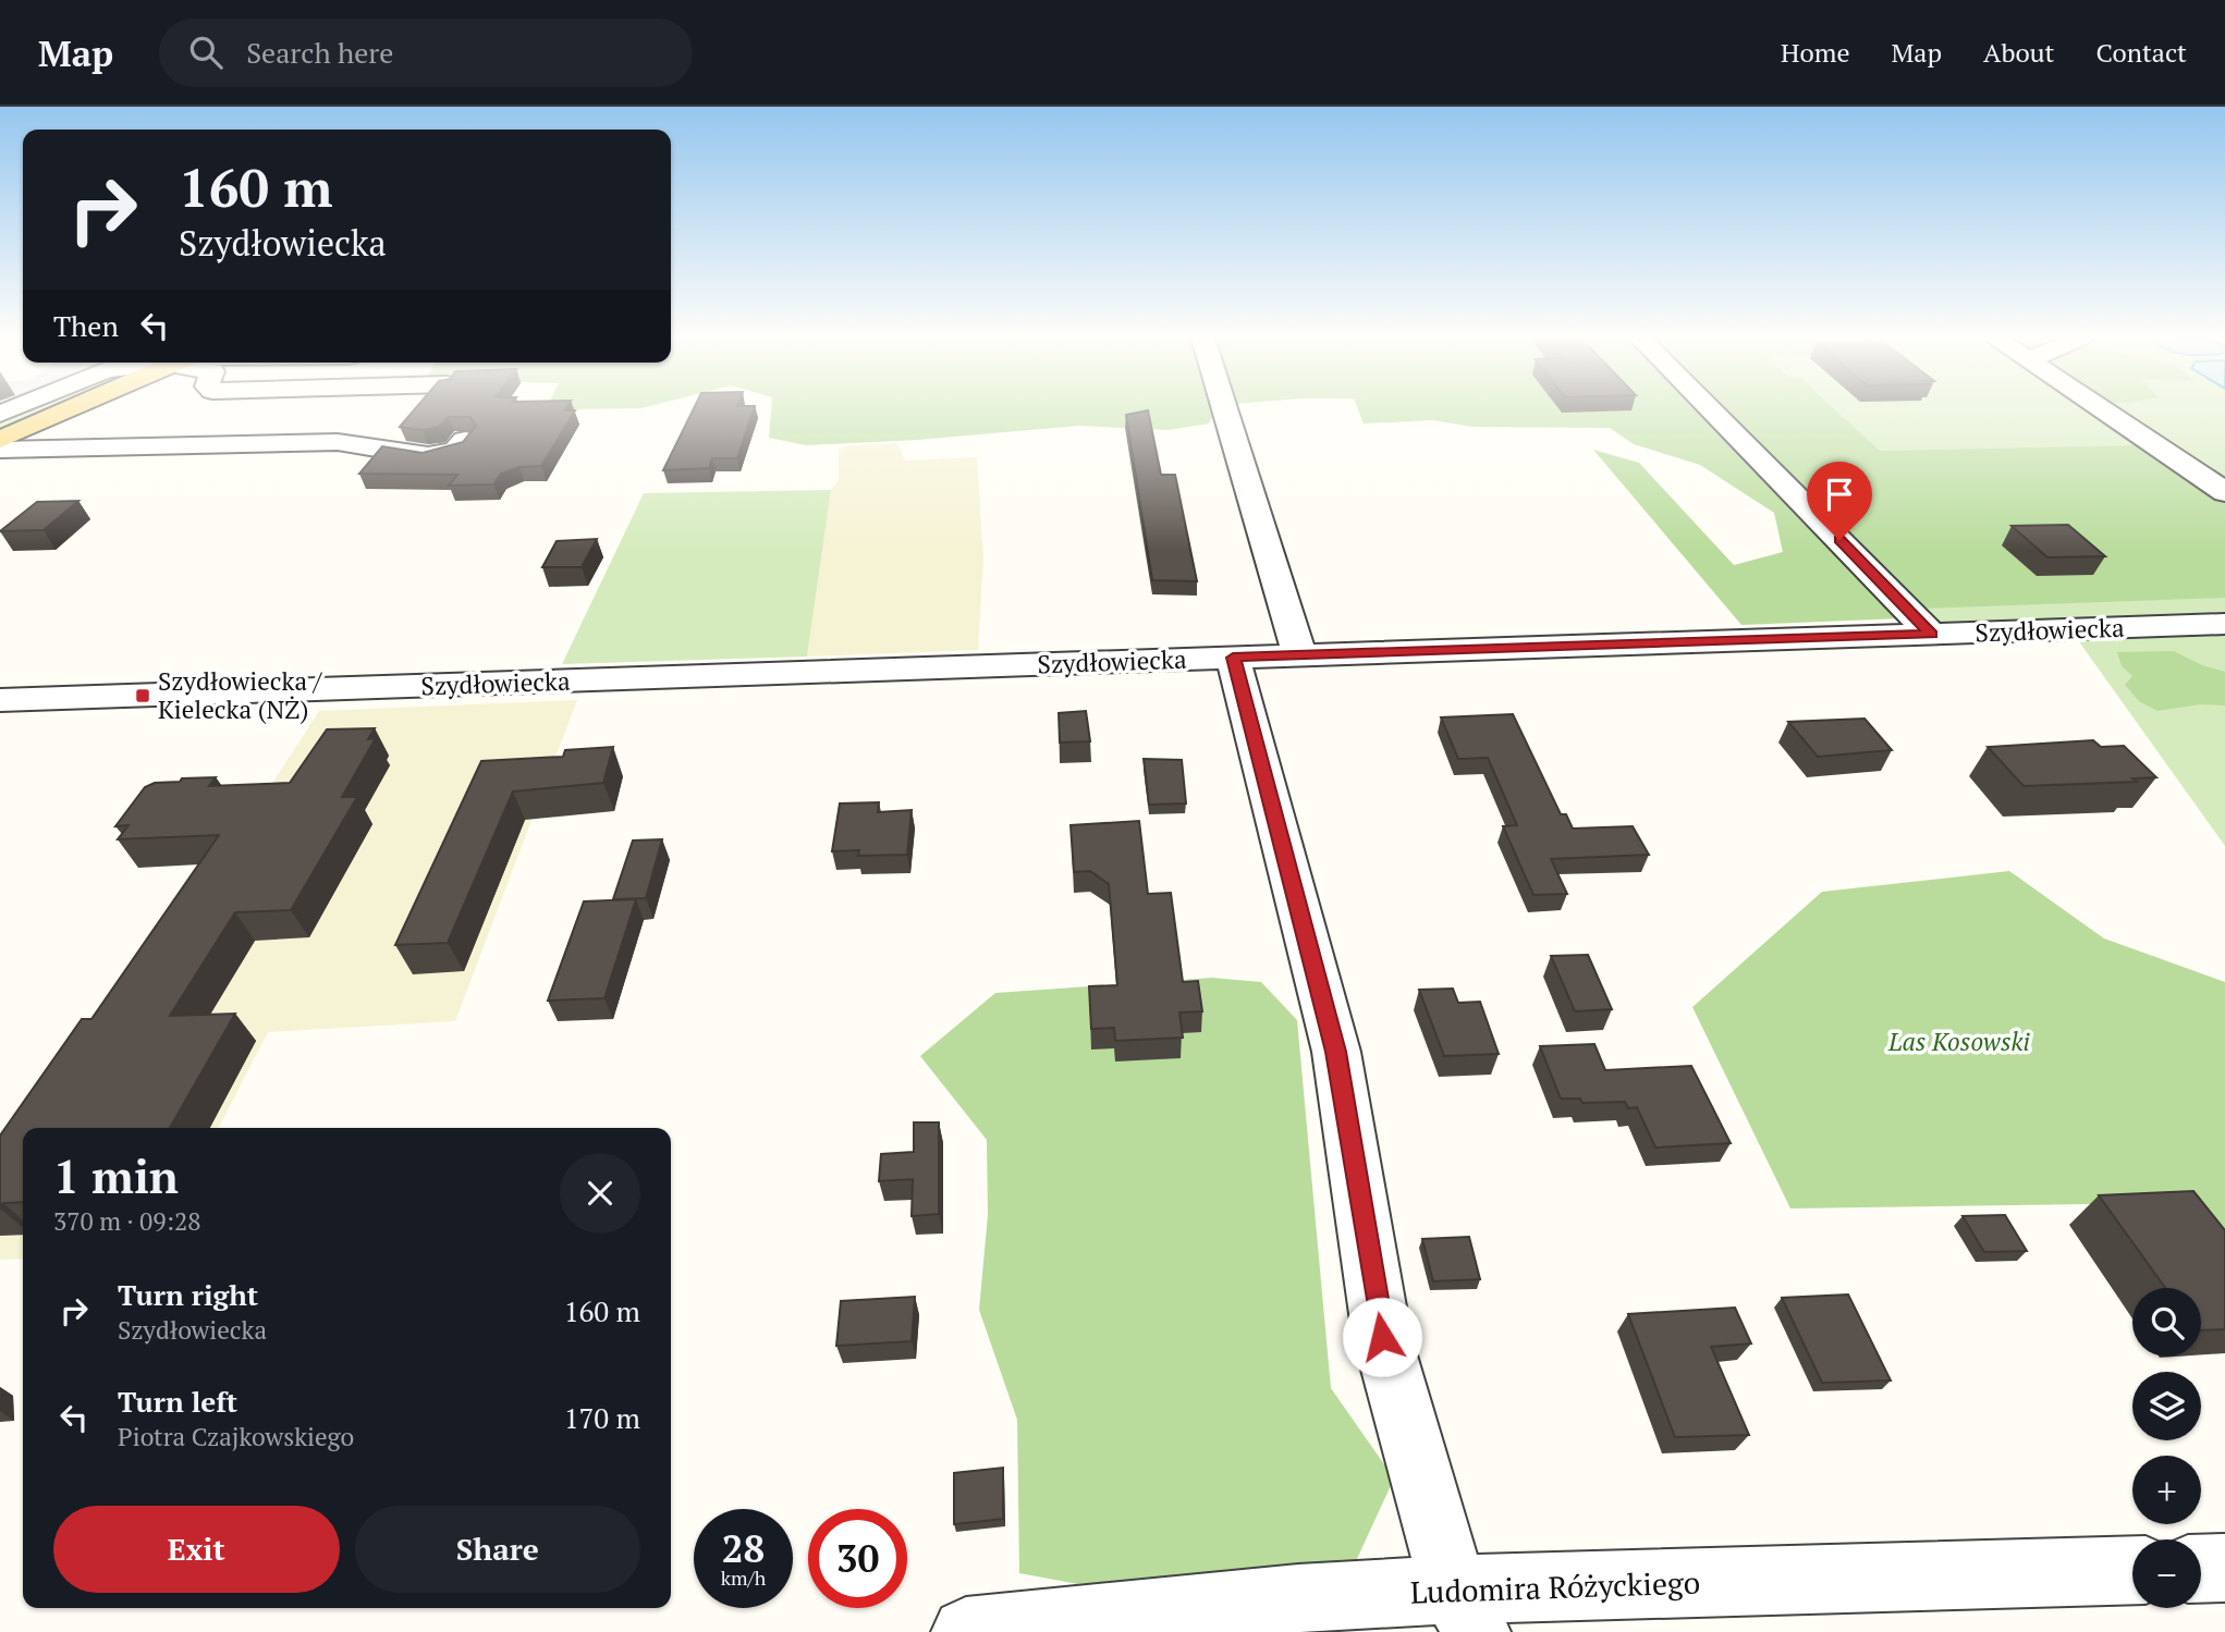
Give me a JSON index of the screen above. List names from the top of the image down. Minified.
{"streets":{"street":["Szydłowiecka","Ludomira Różyckiego"]},"parks":["Las Kosowski"],"places":{"transit":["Szydłowiecka / Kielecka (NŻ)"]},"page":{"header":"Map","search":"Search here","nav":["Home","Map","About","Contact"],"turn":["160 m","Szydłowiecka"],"then":"Then","heading":["1 min","370 m · 09:28"],"list":[{"name":"Turn right","note":"Szydłowiecka","value":"160 m"},{"name":"Turn left","note":"Piotra Czajkowskiego","value":"170 m"}],"map_buttons":["+","−"],"buttons":["Exit","Share"],"speed":"28 km/h","limit":"30"}}
